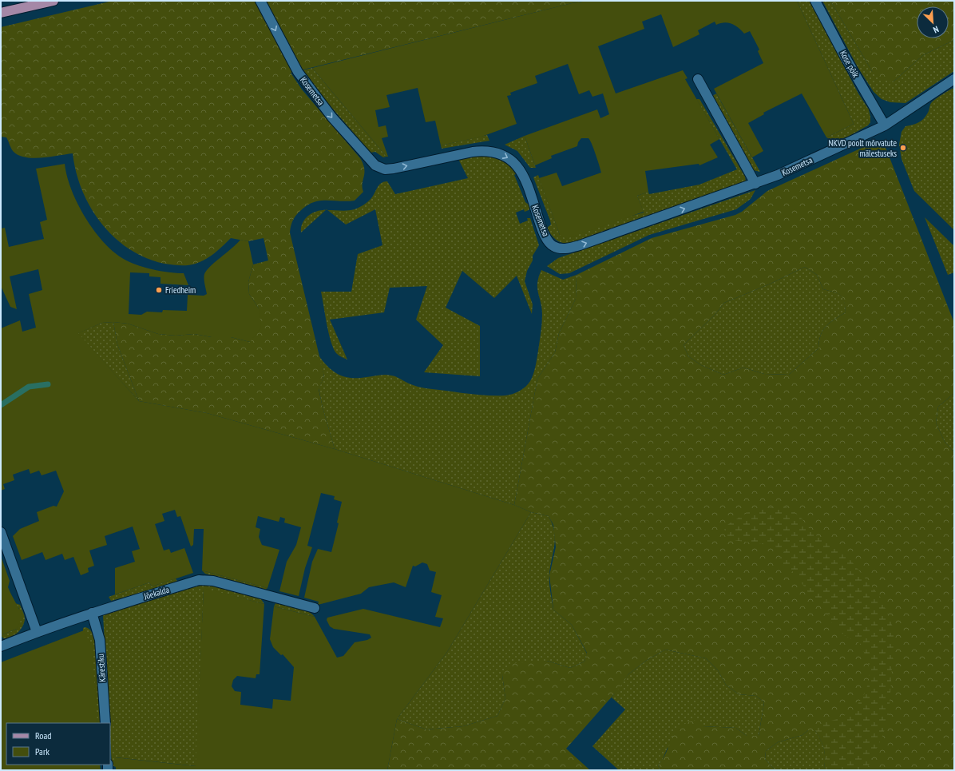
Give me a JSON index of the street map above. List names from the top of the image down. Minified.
{"streets":{"street":["Kose põik","Kosemetsa","Jõekalda","Kärestiku"]},"crossings":[["Kose põik","Kosemetsa"],["Jõekalda","Kärestiku"]],"one_way":["Kosemetsa"],"places":["NKVD poolt mõrvatute mälestuseks","Friedheim"],"legend":["Road","Park"],"north":"bottom right"}
